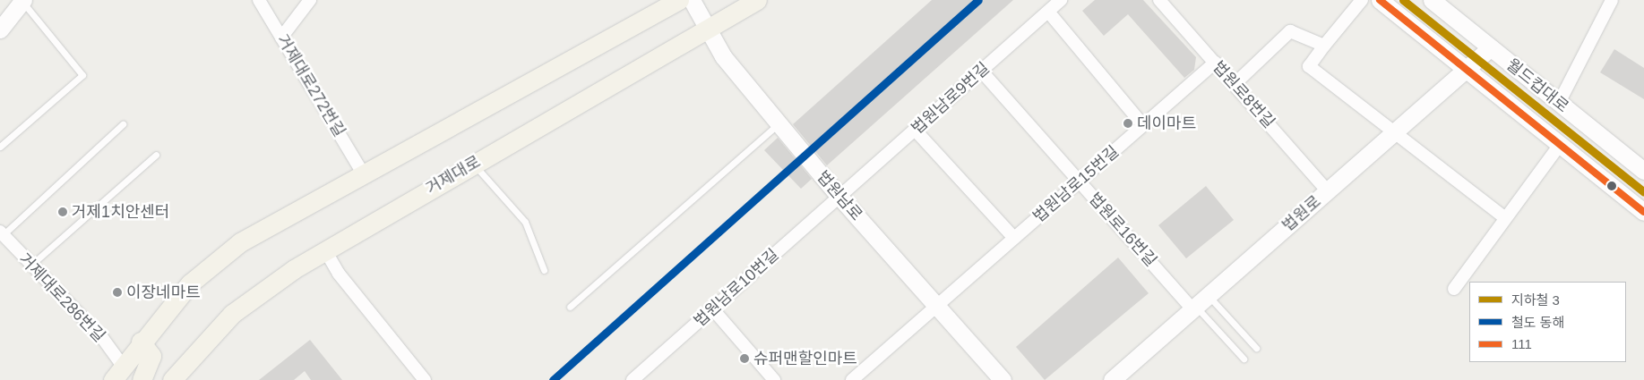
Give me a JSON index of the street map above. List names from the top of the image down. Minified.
{"streets":{"main road":["월드컵대로","거제대로","법원남로","법원로"],"street":["거제대로272번길","법원로8번길","법원남로9번길","법원남로15번길","법원로16번길","법원남로10번길","거제대로286번길"]},"crossings":[["월드컵대로","법원로"],["법원로8번길","법원남로15번길"],["법원로8번길","법원로"],["법원남로9번길","법원남로"],["법원남로9번길","법원로16번길"],["법원남로9번길","법원남로10번길"],["거제대로","법원남로"],["법원남로15번길","법원남로"],["법원남로15번길","법원로16번길"],["법원남로","법원남로10번길"],["법원로","법원로16번길"]],"places":["데이마트","거제1치안센터","이장네마트","슈퍼맨할인마트"],"lines":["metro line 3","rail line 동해","transit line 111"],"legend":["지하철 3","철도 동해","111"]}
